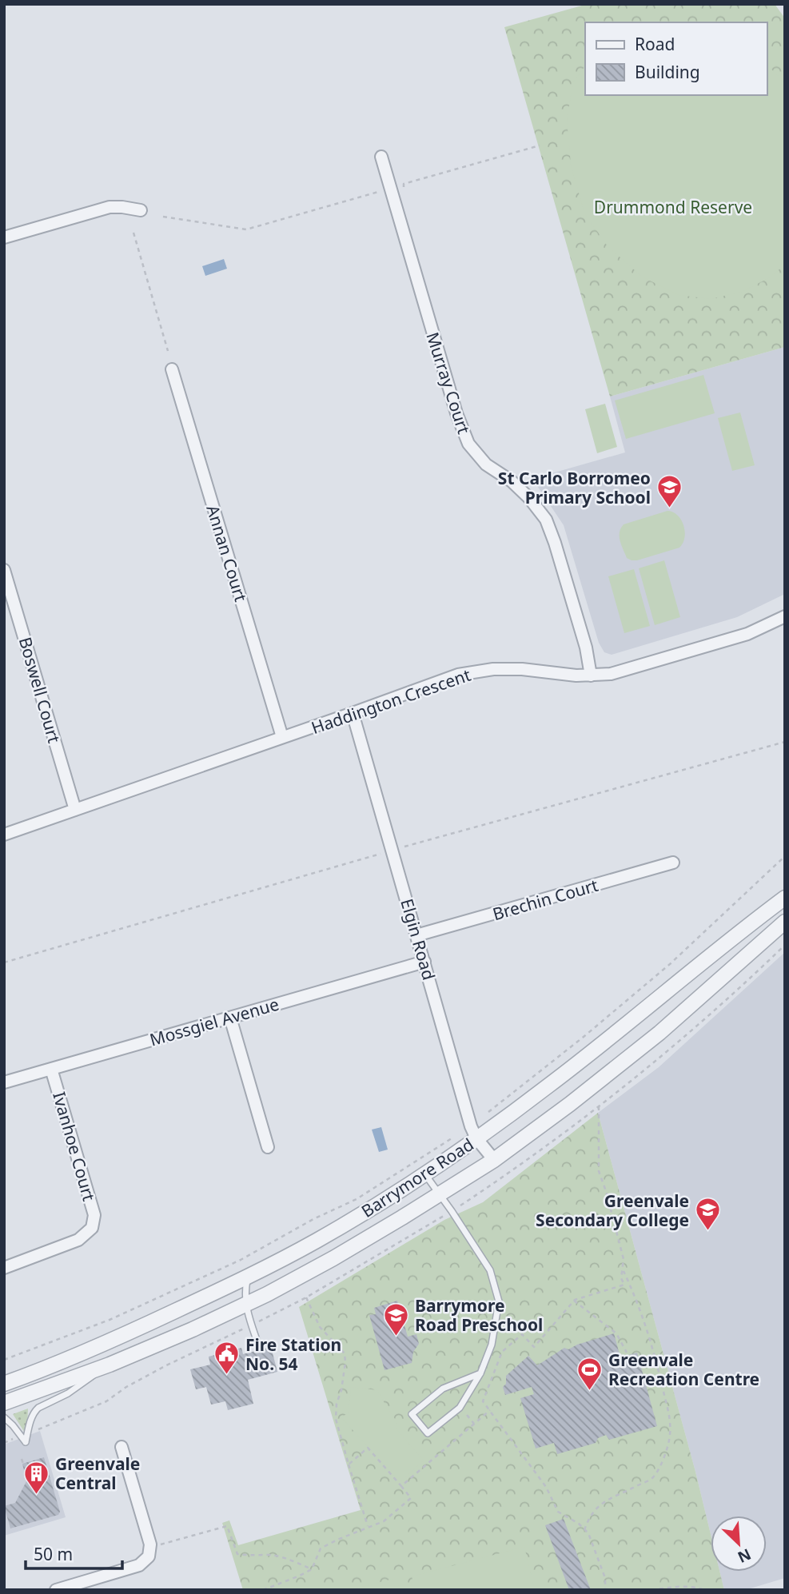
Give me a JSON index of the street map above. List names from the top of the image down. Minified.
{"streets":{"street":["Murray Court","Annan Court","Boswell Court","Haddington Crescent","Brechin Court","Elgin Road","Mossgiel Avenue","Ivanhoe Court","Barrymore Road"]},"crossings":[["Murray Court","Haddington Crescent"],["Annan Court","Haddington Crescent"],["Boswell Court","Haddington Crescent"],["Haddington Crescent","Elgin Road"],["Brechin Court","Elgin Road"],["Elgin Road","Mossgiel Avenue"],["Elgin Road","Barrymore Road"],["Mossgiel Avenue","Ivanhoe Court"]],"parks":["Drummond Reserve"],"places":{"school or university":["St Carlo Borromeo Primary School","Greenvale Secondary College","Barrymore Road Preschool"],"public building":["Fire Station No. 54"],"sports":["Greenvale Recreation Centre"],"building":["Greenvale Central"]},"legend":["Road","Building"],"scale_bar":"50 m","north":"bottom right"}
